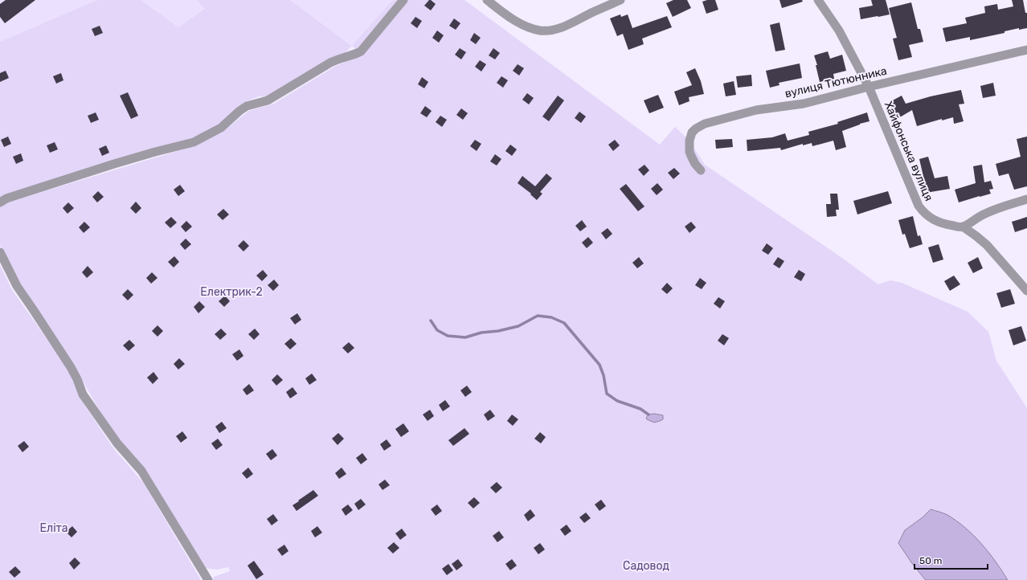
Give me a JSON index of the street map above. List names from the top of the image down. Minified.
{"streets":{"street":["вулиця Тютюнника","Хайфонська вулиця"]},"crossings":[["вулиця Тютюнника","Хайфонська вулиця"]],"parks":["Електрик-2","Еліта","Садовод"],"scale_bar":"50 m"}
